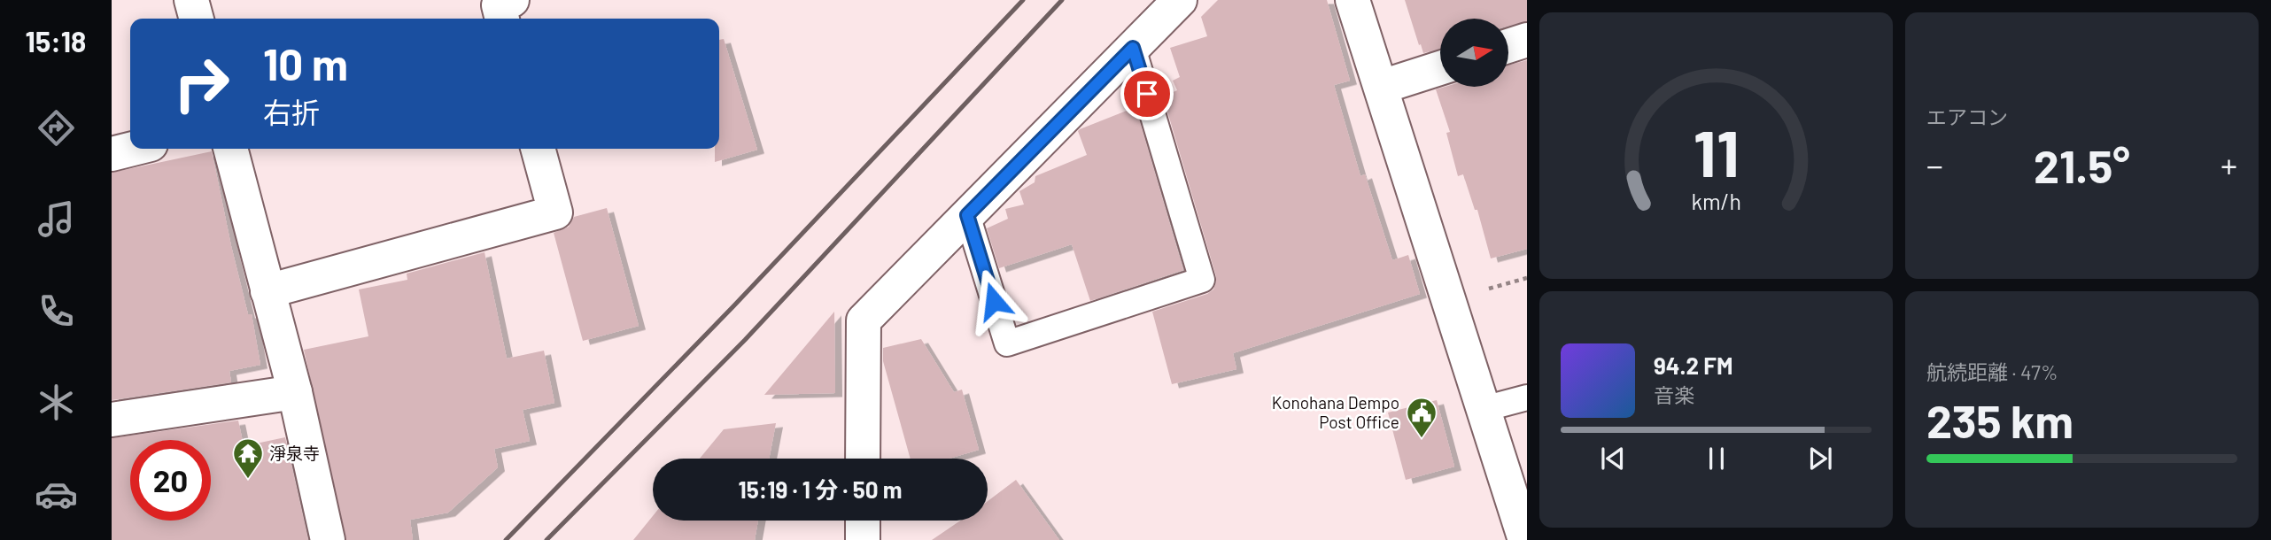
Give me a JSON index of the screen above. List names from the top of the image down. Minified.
{"places":{"public building":["Konohana Dempo Post Office"],"temple":["淨泉寺"]},"north":"right","page":{"tabs":"15:18","tile":["エアコン",["航続距離 · 47%","235 km"]],"turn":["10 m","右折"],"heat":["−","21.5°","+"],"song":["94.2 FM","音楽"],"limit":"20","trip":"15:19 · 1 分 · 50 m","gauge":["11","km/h"]}}
